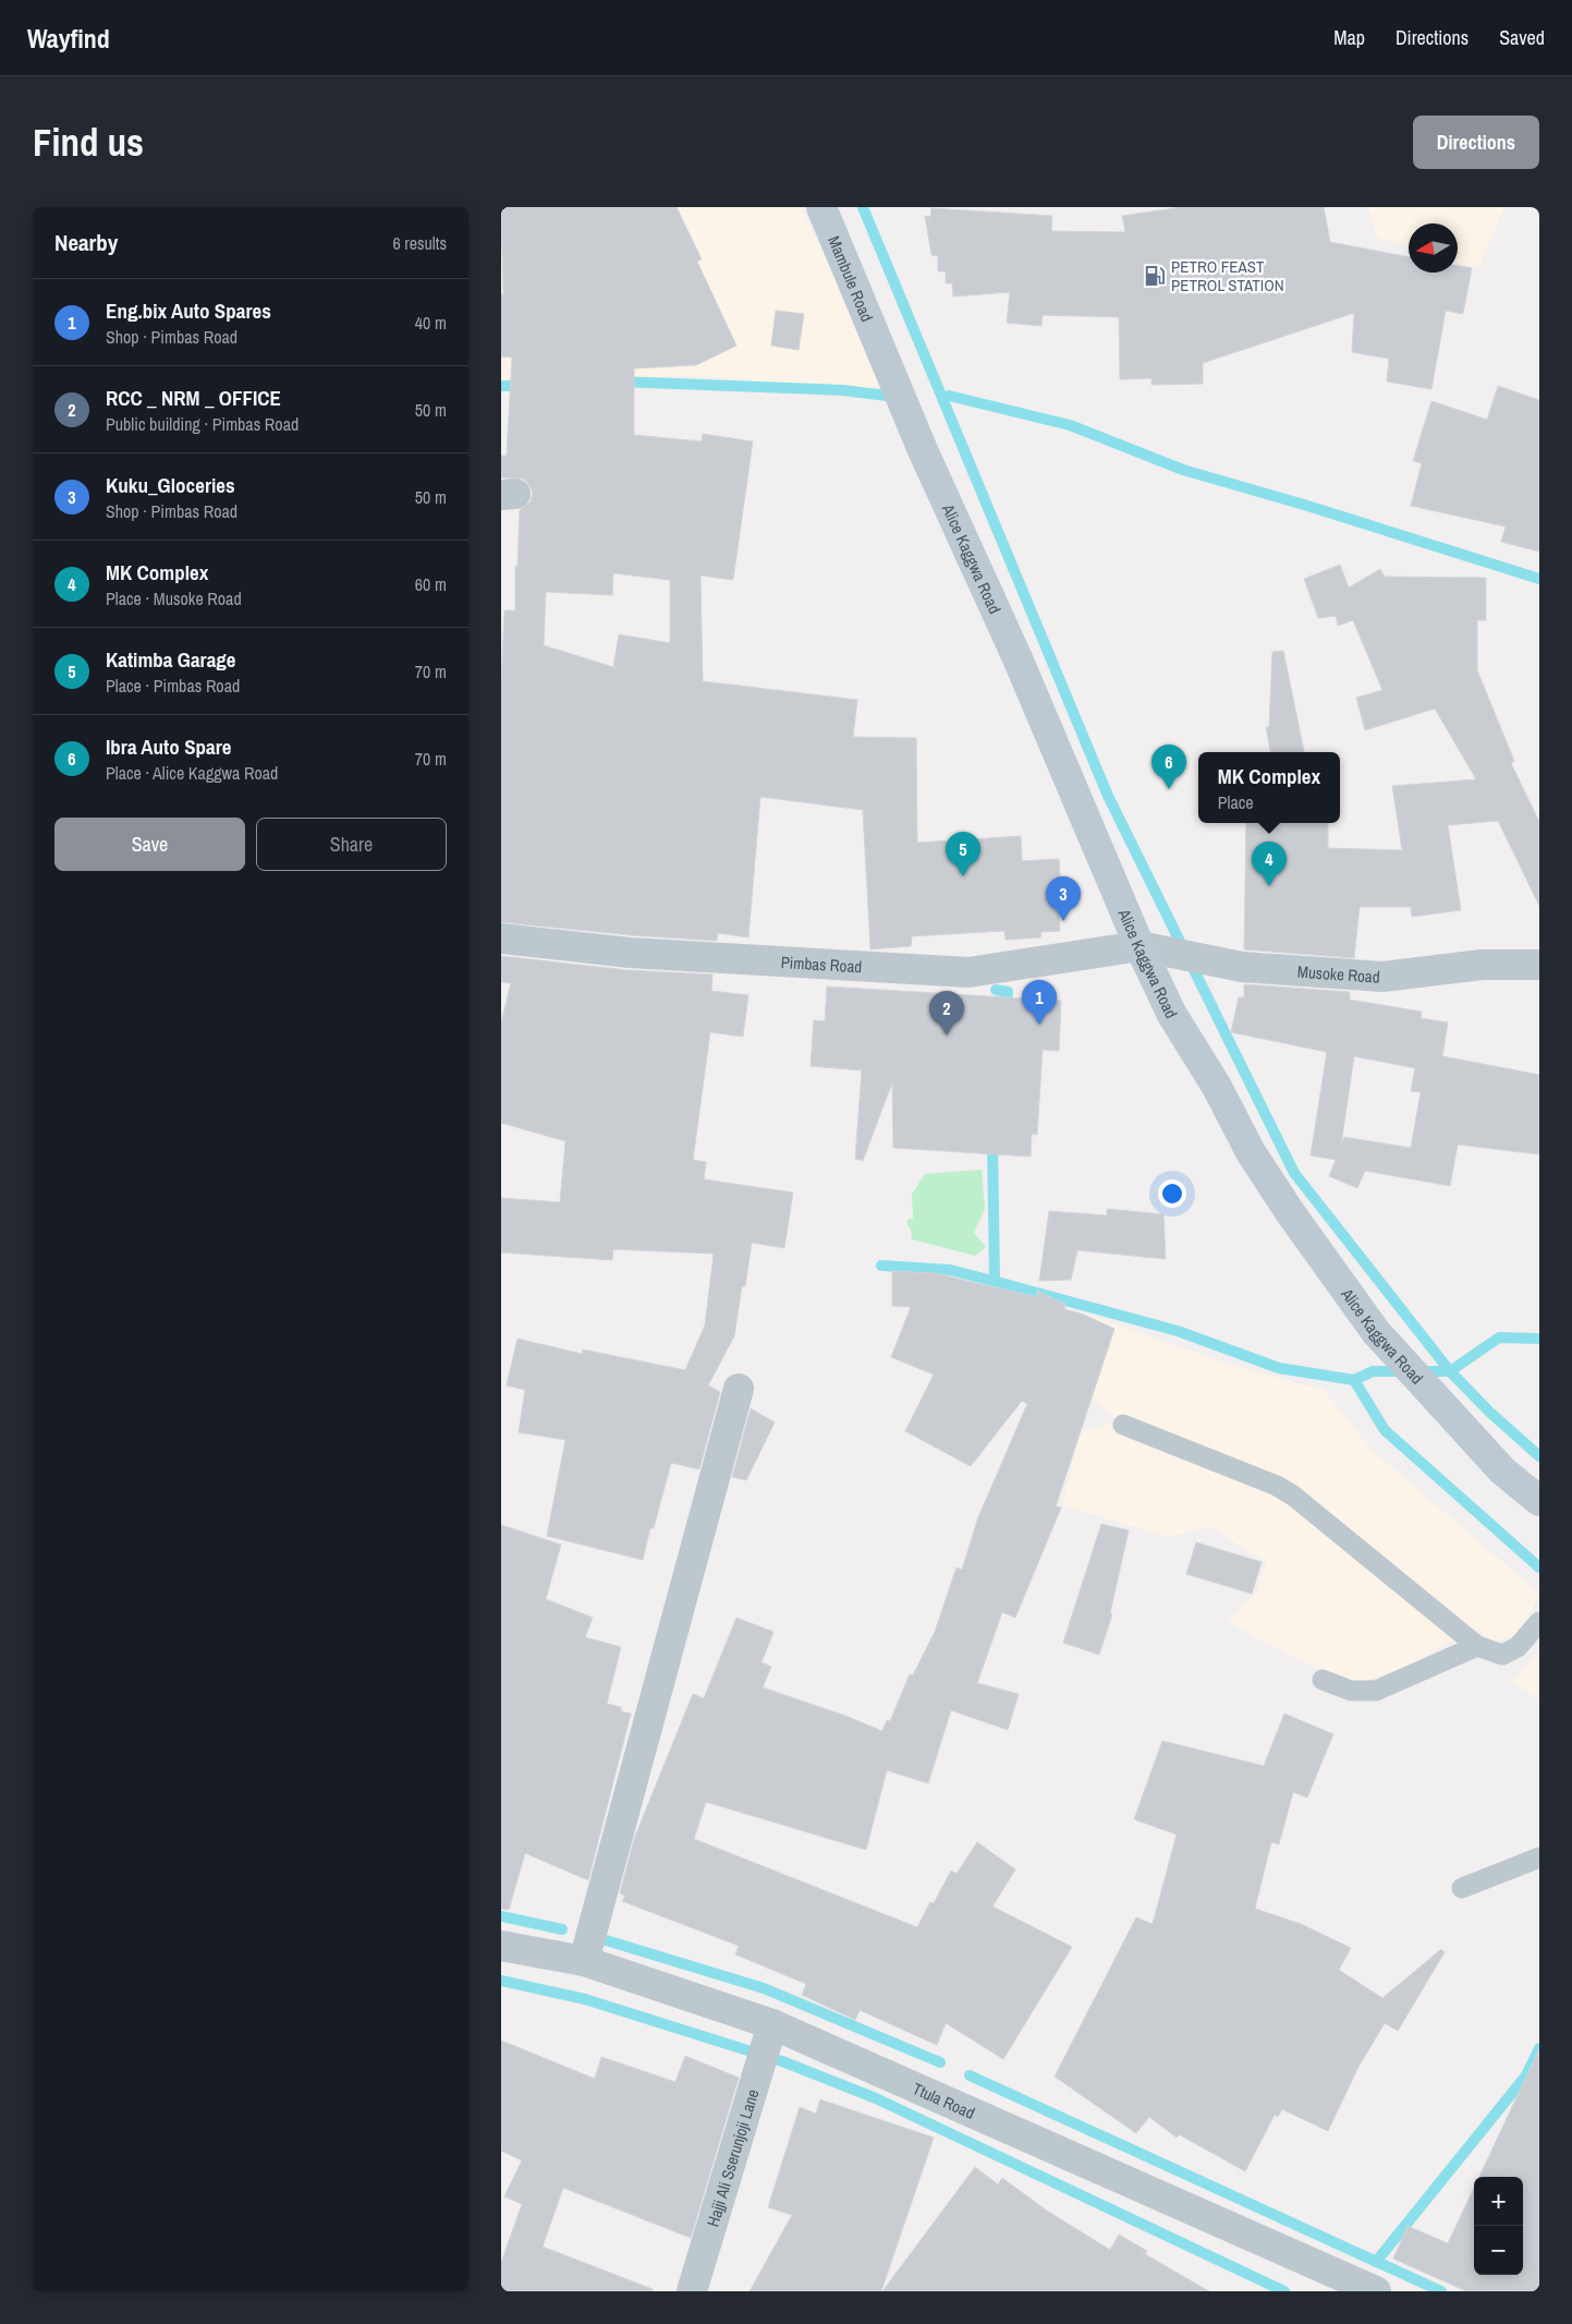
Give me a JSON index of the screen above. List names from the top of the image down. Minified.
{"streets":{"street":["Mambule Road","Alice Kaggwa Road","Pimbas Road","Musoke Road","Ttula Road","Hajji Ali Sserunjoji Lane"]},"crossings":[["Mambule Road","Alice Kaggwa Road"],["Alice Kaggwa Road","Pimbas Road"],["Alice Kaggwa Road","Musoke Road"],["Pimbas Road","Musoke Road"],["Ttula Road","Hajji Ali Sserunjoji Lane"]],"places":{"fuel station":["PETRO FEAST PETROL STATION"]},"north":"left","page":{"header":"Wayfind","nav":["Map","Directions","Saved"],"buttons":["Directions",["Save","Share"]],"title":"Find us","heading":["Nearby","6 results"],"list":[{"mark":"1","name":"Eng.bix Auto Spares","note":"Shop · Pimbas Road","value":"40 m"},{"mark":"2","name":"RCC _ NRM _ OFFICE","note":"Public building · Pimbas Road","value":"50 m"},{"mark":"3","name":"Kuku_Gloceries","note":"Shop · Pimbas Road","value":"50 m"},{"mark":"4","name":"MK Complex","note":"Place · Musoke Road","value":"60 m"},{"mark":"5","name":"Katimba Garage","note":"Place · Pimbas Road","value":"70 m"},{"mark":"6","name":"Ibra Auto Spare","note":"Place · Alice Kaggwa Road","value":"70 m"}],"pins":["6","5","4","3","1","2"],"popup":["MK Complex","Place"],"map_buttons":["+","−"]}}
